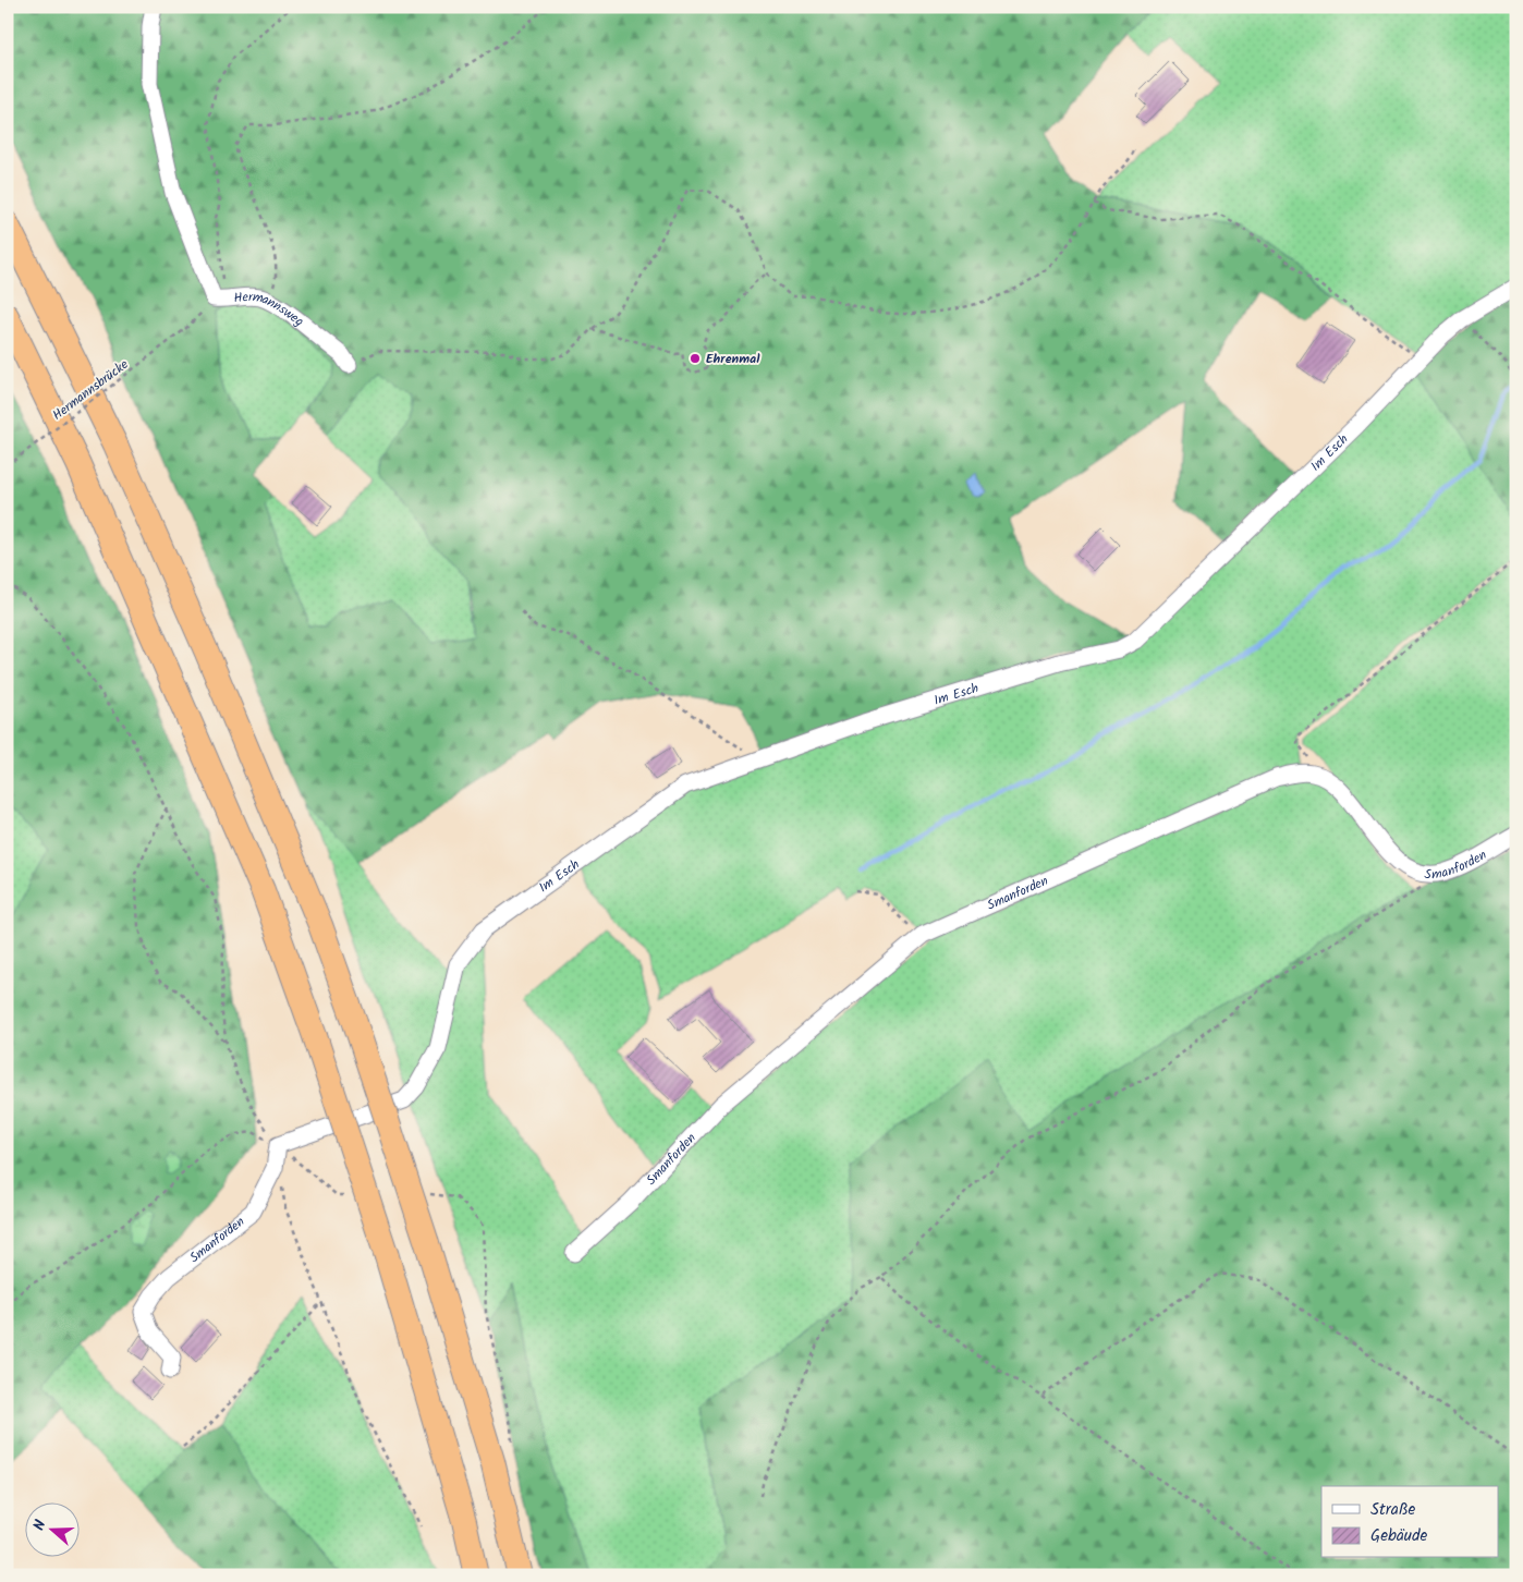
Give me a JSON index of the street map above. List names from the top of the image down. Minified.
{"streets":{"street":["Hermannsweg","Im Esch","Smanforden"],"path":["Hermannsbrücke"]},"crossings":[["Hermannsweg","Hermannsbrücke"],["Im Esch","Smanforden"]],"places":["Ehrenmal"],"legend":["Straße","Gebäude"],"north":"left"}
